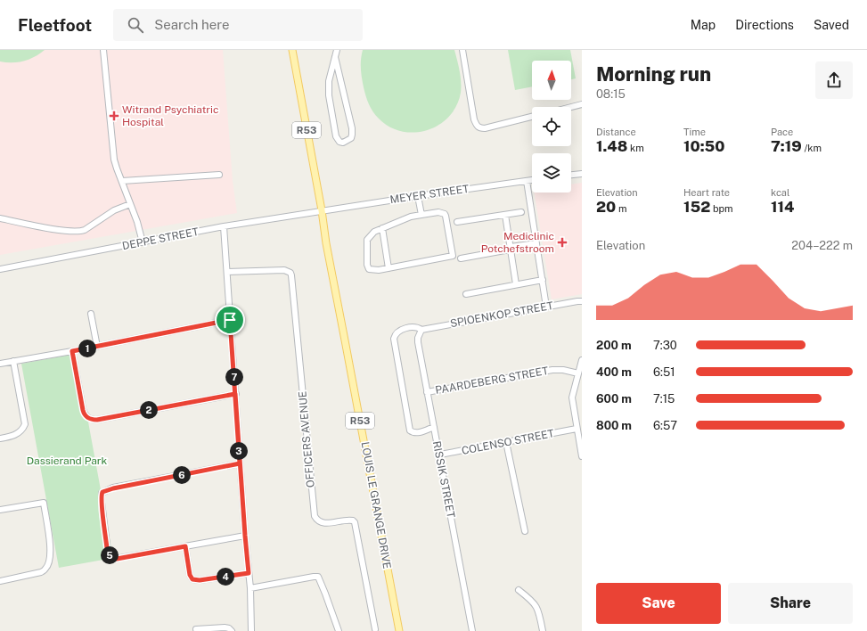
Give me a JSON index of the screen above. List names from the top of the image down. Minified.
{"streets":{"main road":["R53","LOUIS LE GRANGE DRIVE"],"street":["MEYER STREET","DEPPE STREET","SPIOENKOP STREET","PAARDEBERG STREET","OFFICERS AVENUE","COLENSO STREET","RISSIK STREET"]},"crossings":[["R53","MEYER STREET"],["R53","DEPPE STREET"],["R53","LOUIS LE GRANGE DRIVE"],["MEYER STREET","DEPPE STREET"],["MEYER STREET","LOUIS LE GRANGE DRIVE"],["DEPPE STREET","LOUIS LE GRANGE DRIVE"],["SPIOENKOP STREET","RISSIK STREET"],["PAARDEBERG STREET","RISSIK STREET"],["COLENSO STREET","RISSIK STREET"]],"parks":["Dassierand Park"],"places":{"health":["Witrand Psychiatric Hospital","Mediclinic Potchefstroom"]},"north":"top","page":{"header":"Fleetfoot","search":"Search here","nav":["Map","Directions","Saved"],"heading":["Morning run","08:15"],"stats":[["Distance","1.48 km"],["Time","10:50"],["Pace","7:19 /km"],["Elevation","20 m"],["Heart rate","152 bpm"],["kcal","114"]],"chart":["Elevation","204–222 m"],"list":[{"name":"200 m","note":"7:30"},{"name":"400 m","note":"6:51"},{"name":"600 m","note":"7:15"},{"name":"800 m","note":"6:57"}],"pins":["1","7","2","3","6","5","4"],"buttons":["Save","Share"]}}
